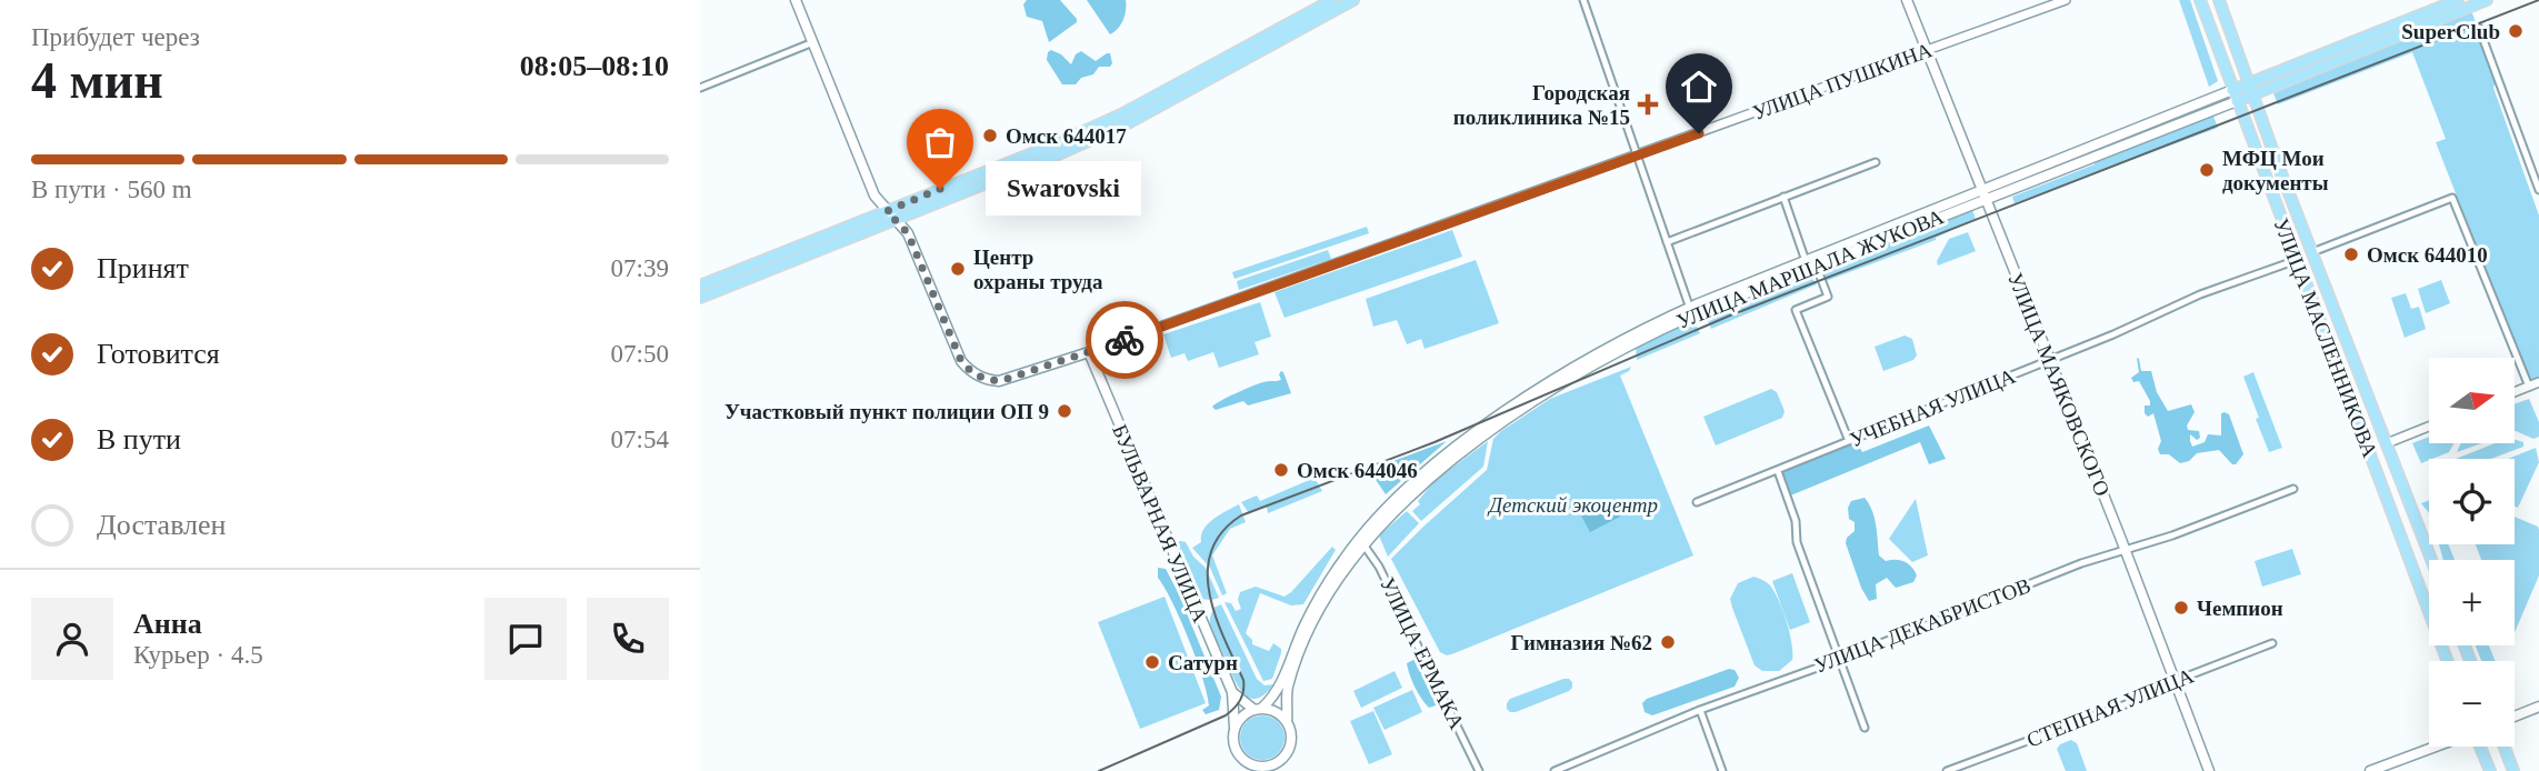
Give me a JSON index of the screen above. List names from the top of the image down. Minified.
{"streets":{"main road":["УЛИЦА ПУШКИНА","УЛИЦА МАРШАЛА ЖУКОВА","УЛИЦА МАСЛЕННИКОВА","УЛИЦА МАЯКОВСКОГО","БУЛЬВАРНАЯ УЛИЦА"],"street":["УЧЕБНАЯ УЛИЦА","УЛИЦА ДЕКАБРИСТОВ","УЛИЦА ЕРМАКА","СТЕПНАЯ УЛИЦА"]},"crossings":[["УЛИЦА ПУШКИНА","УЛИЦА МАЯКОВСКОГО"],["УЛИЦА ПУШКИНА","БУЛЬВАРНАЯ УЛИЦА"],["УЛИЦА МАРШАЛА ЖУКОВА","УЛИЦА МАСЛЕННИКОВА"],["УЛИЦА МАРШАЛА ЖУКОВА","УЛИЦА МАЯКОВСКОГО"],["УЛИЦА МАРШАЛА ЖУКОВА","БУЛЬВАРНАЯ УЛИЦА"],["УЛИЦА МАРШАЛА ЖУКОВА","УЛИЦА ЕРМАКА"],["УЛИЦА МАСЛЕННИКОВА","УЧЕБНАЯ УЛИЦА"],["УЛИЦА МАЯКОВСКОГО","УЧЕБНАЯ УЛИЦА"],["УЛИЦА МАЯКОВСКОГО","УЛИЦА ДЕКАБРИСТОВ"],["УЛИЦА МАЯКОВСКОГО","СТЕПНАЯ УЛИЦА"]],"parks":["Детский экоцентр"],"places":{"other":["SuperClub","Омск 644017","МФЦ Мои документы","Swarovski","Омск 644010","Центр охраны труда","Участковый пункт полиции ОП 9","Омск 644046","Чемпион","Гимназия №62","Сатурн"],"health":["Городская поликлиника №15"]},"north":"right","page":{"heading":["4 мин","Прибудет через","08:05–08:10"],"panel":["Анна","Курьер · 4.5"],"bar":"В пути · 560 m","bubble":"Swarovski","list":[["Принят","07:39"],["Готовится","07:50"],["В пути","07:54"],"Доставлен"],"map_buttons":["+","−"]}}
